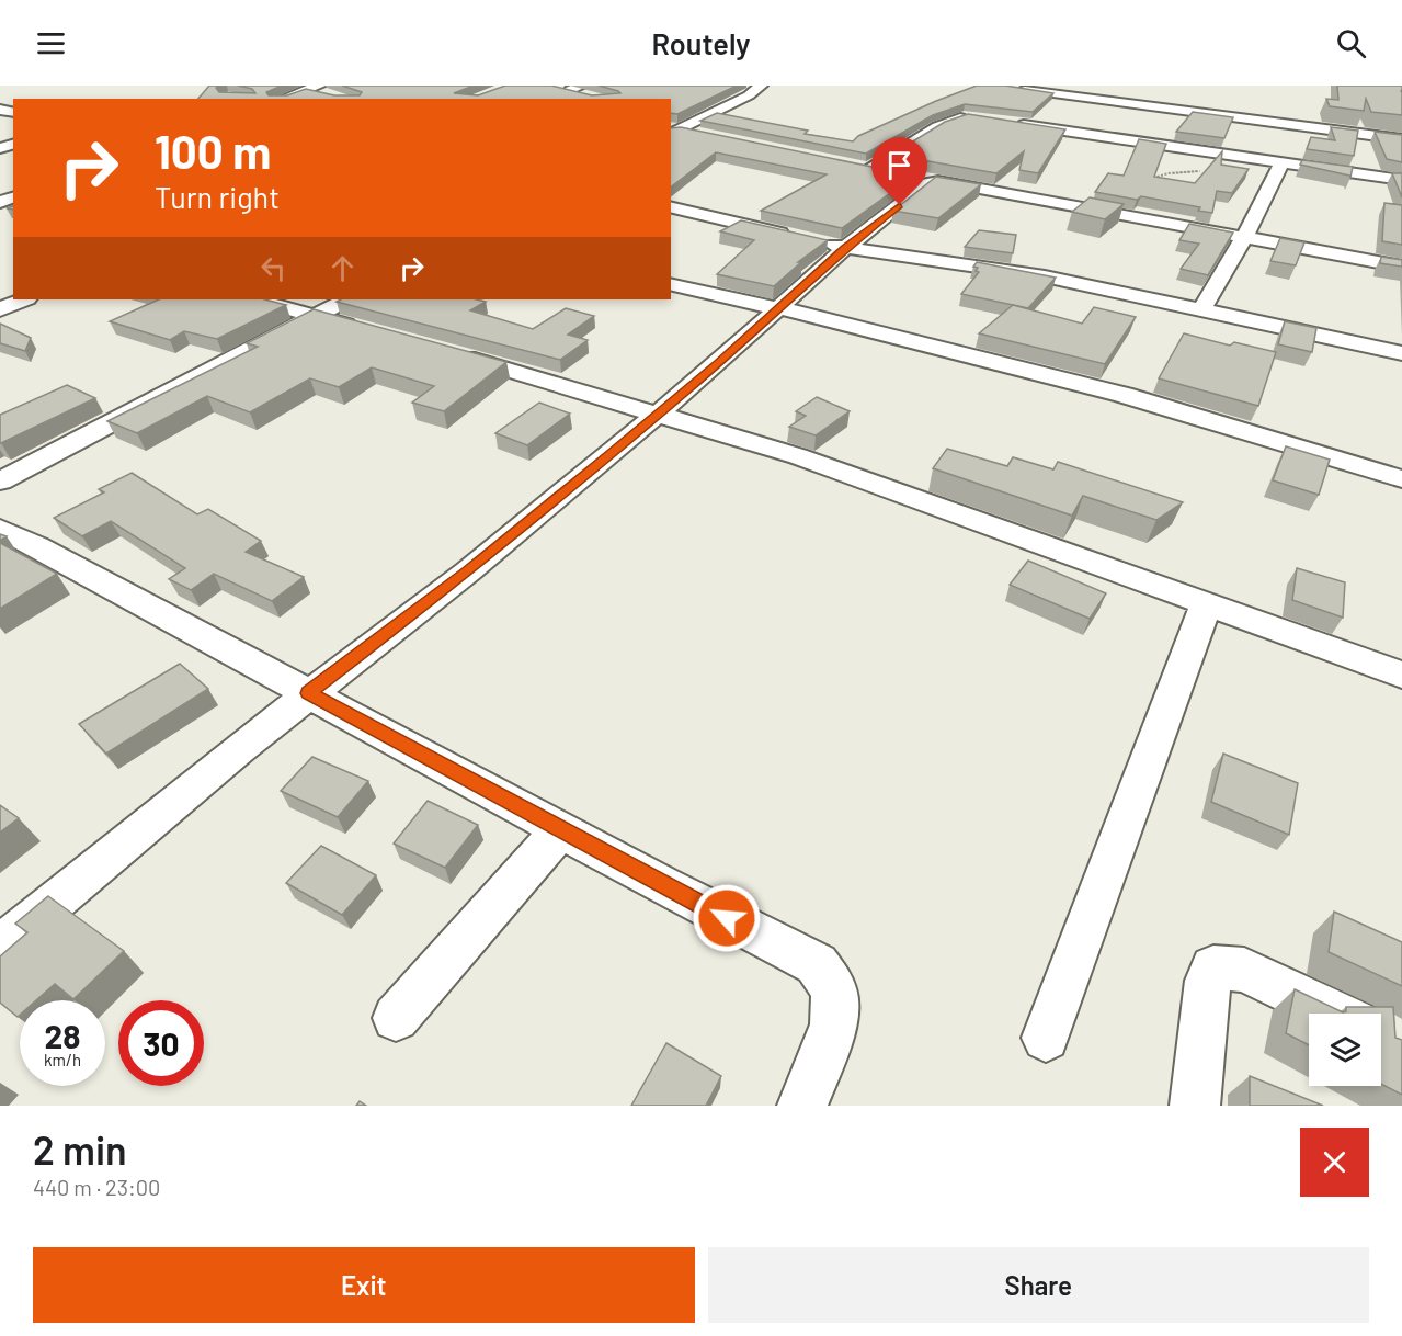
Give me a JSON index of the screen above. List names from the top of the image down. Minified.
{"page":{"header":"Routely","turn":["100 m","Turn right"],"speed":"28 km/h","limit":"30","heading":["2 min","440 m · 23:00"],"buttons":["Exit","Share"]}}
